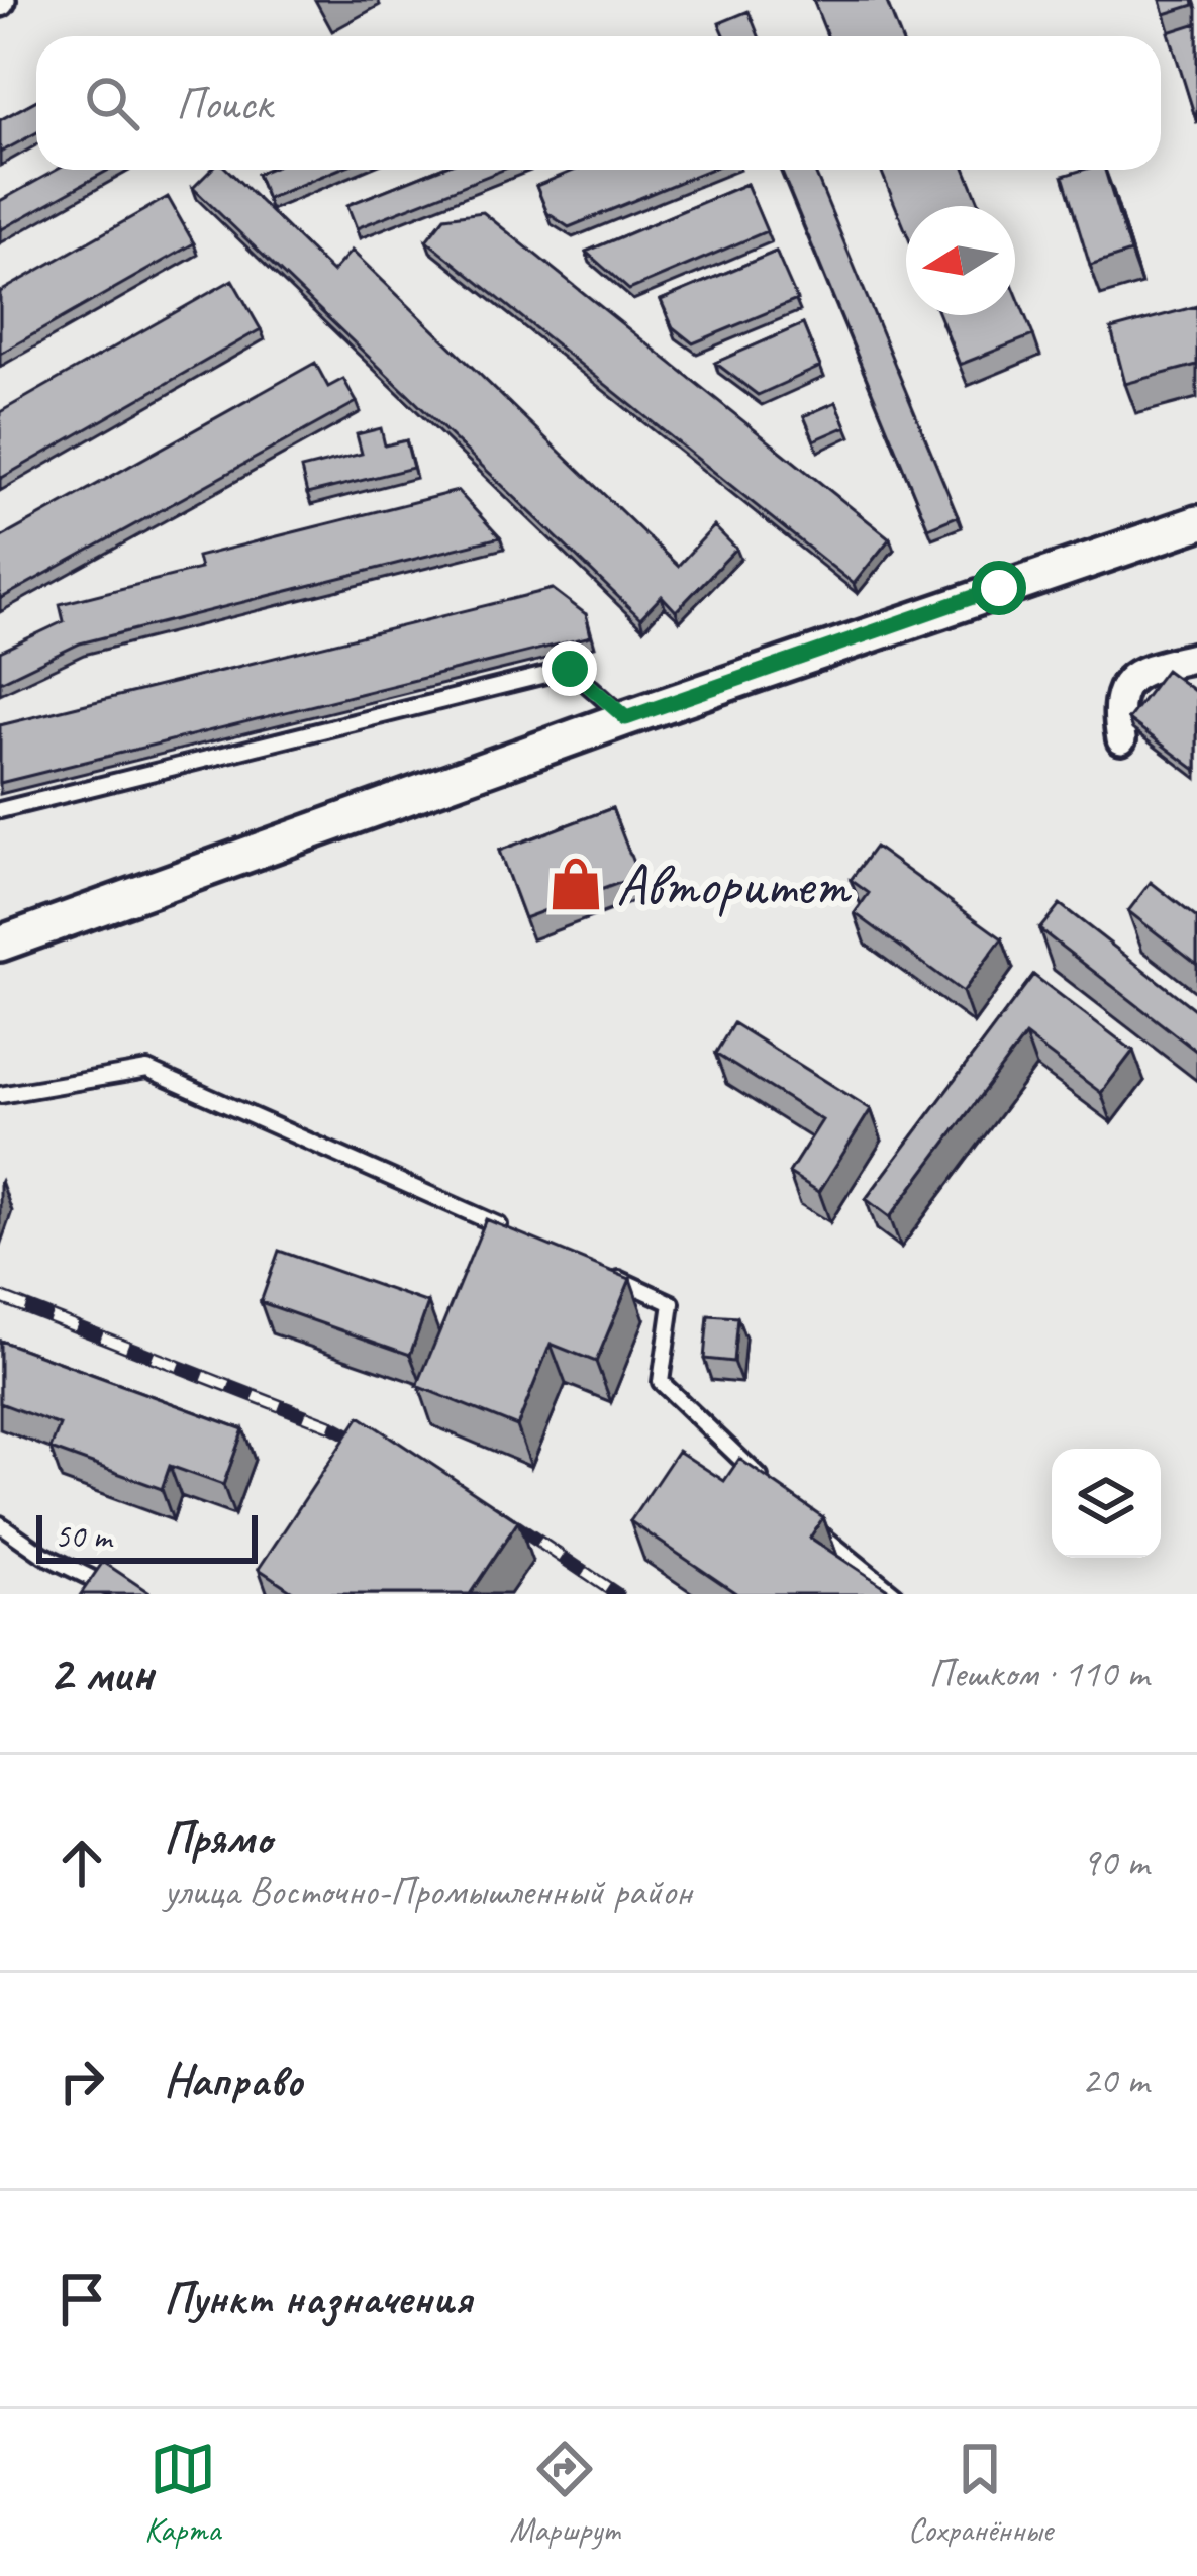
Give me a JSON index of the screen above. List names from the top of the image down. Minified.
{"places":{"shop":["Авторитет"]},"scale_bar":"50 m","north":"left","page":{"search":"Поиск","scale":"50 m","heading":["2 мин","Пешком · 110 m"],"list":[["Прямо","улица Восточно-Промышленный район","90 m"],["Направо","20 m"],"Пункт назначения"],"nav":["Карта","Маршрут","Сохранённые"]}}
